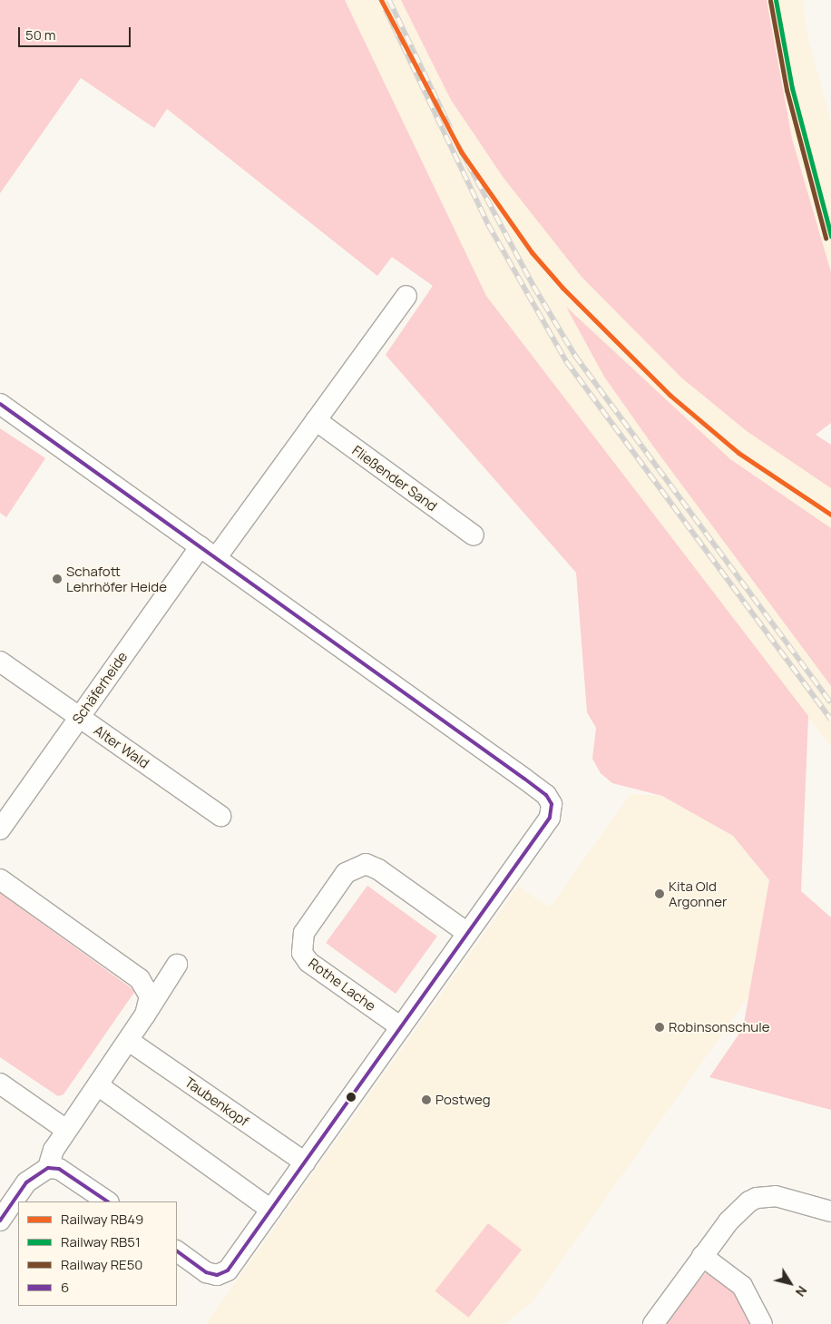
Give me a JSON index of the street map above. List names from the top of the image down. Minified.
{"streets":{"street":["Fließender Sand","Schäferheide","Alter Wald","Rothe Lache","Taubenkopf"]},"crossings":[["Schäferheide","Alter Wald"]],"places":["Schafott Lehrhöfer Heide","Kita Old Argonner","Robinsonschule","Postweg"],"lines":["rail line RB49","rail line RB51","rail line RE50","transit line 6"],"legend":["Railway RB49","Railway RB51","Railway RE50","6"],"scale_bar":"50 m","north":"bottom right"}
